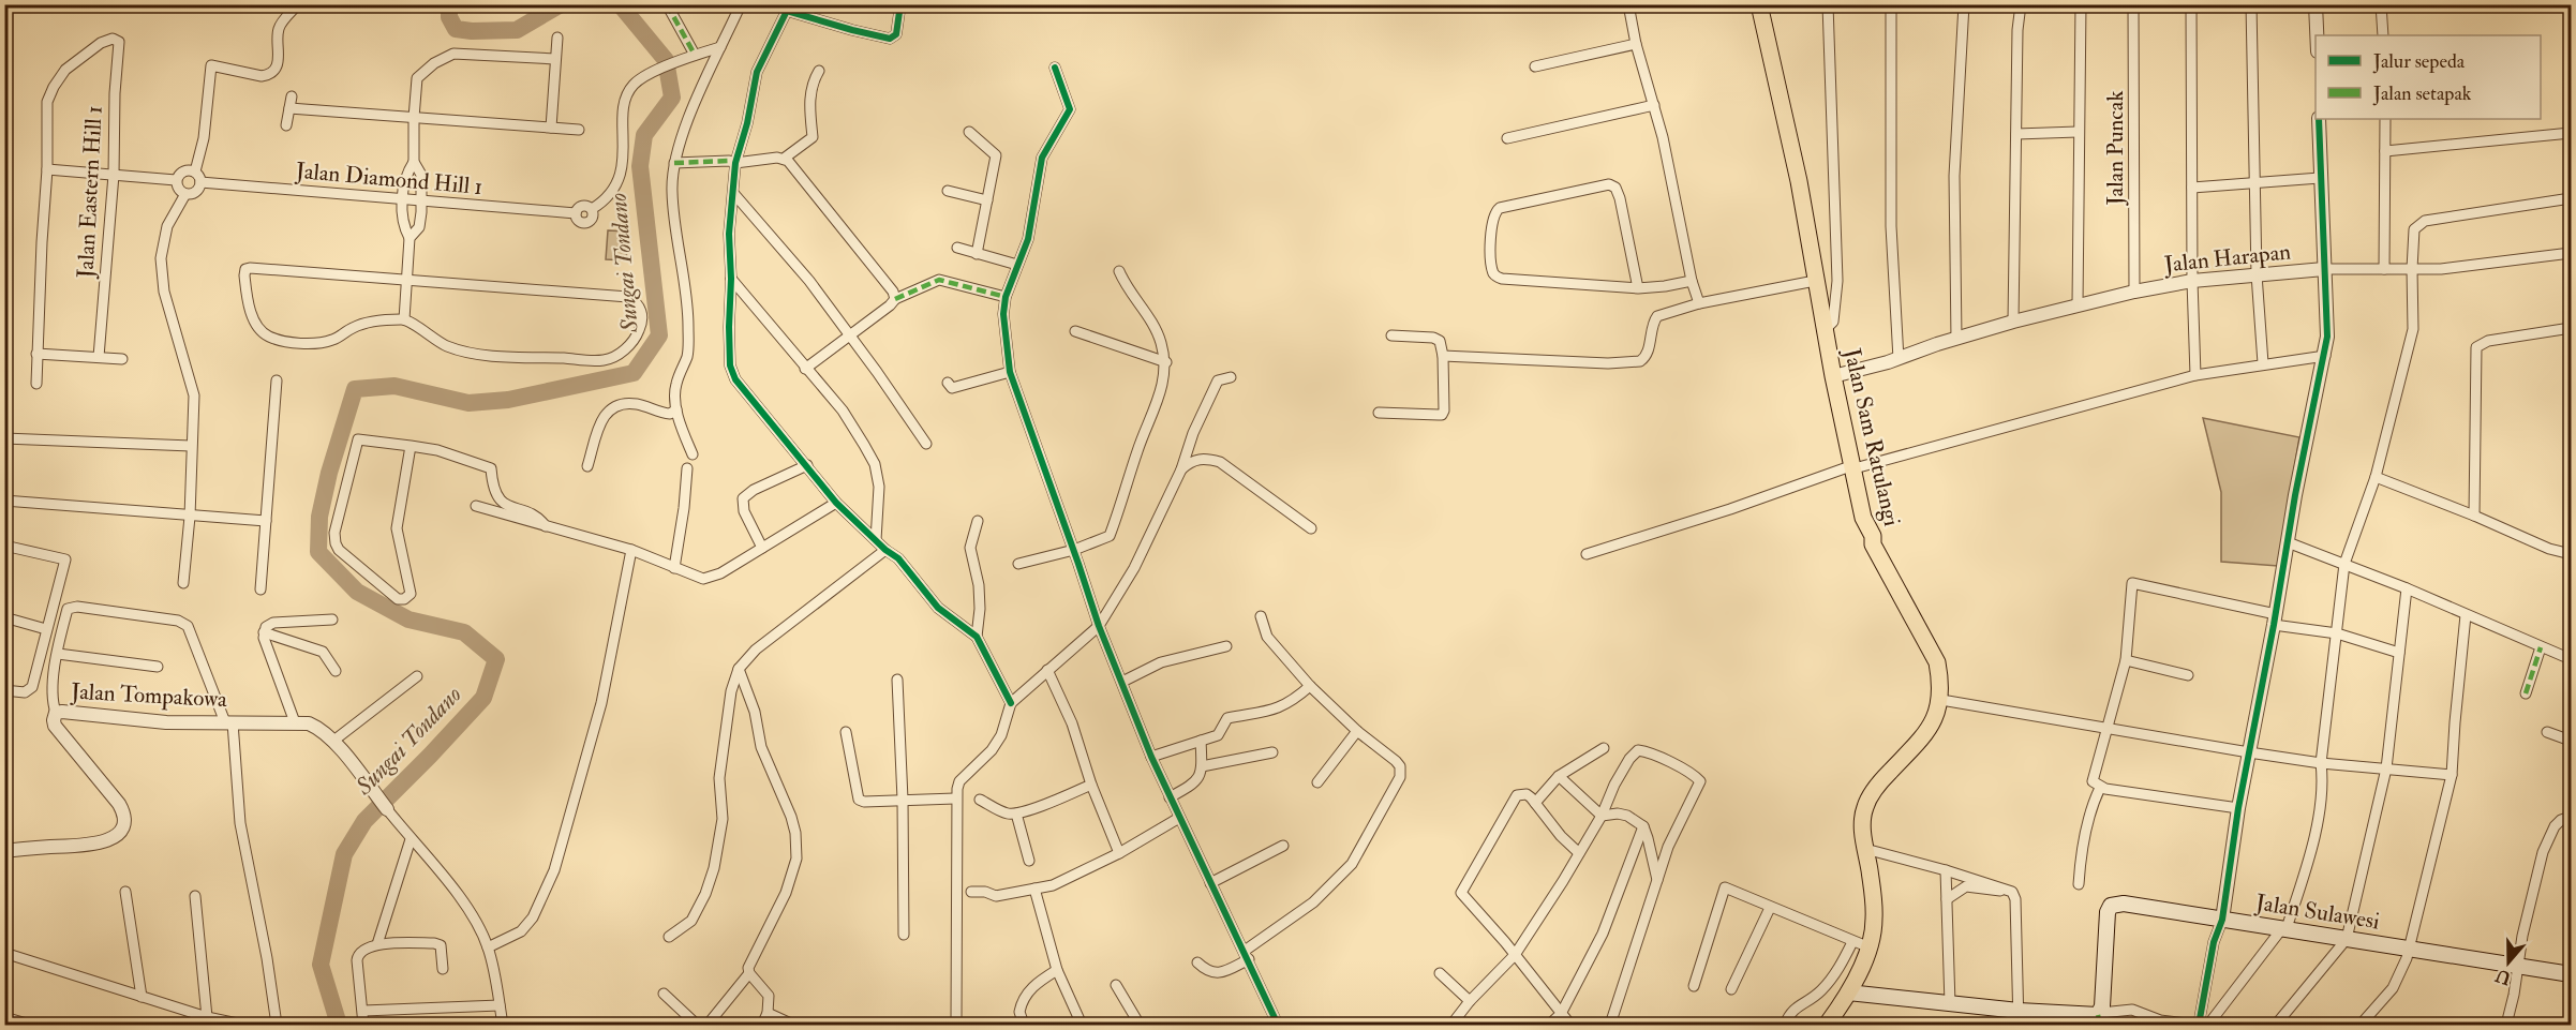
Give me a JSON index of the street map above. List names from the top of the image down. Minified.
{"streets":{"highway":["Jalan Sam Ratulangi"],"main road":["Jalan Sulawesi"],"street":["Jalan Puncak","Jalan Diamond Hill 1","Jalan Eastern Hill 1","Jalan Harapan","Jalan Tompakowa"]},"crossings":[["Jalan Puncak","Jalan Harapan"],["Jalan Harapan","Jalan Sam Ratulangi"]],"water":["Sungai Tondano"],"legend":["Jalur sepeda","Jalan setapak"],"north":"bottom"}
